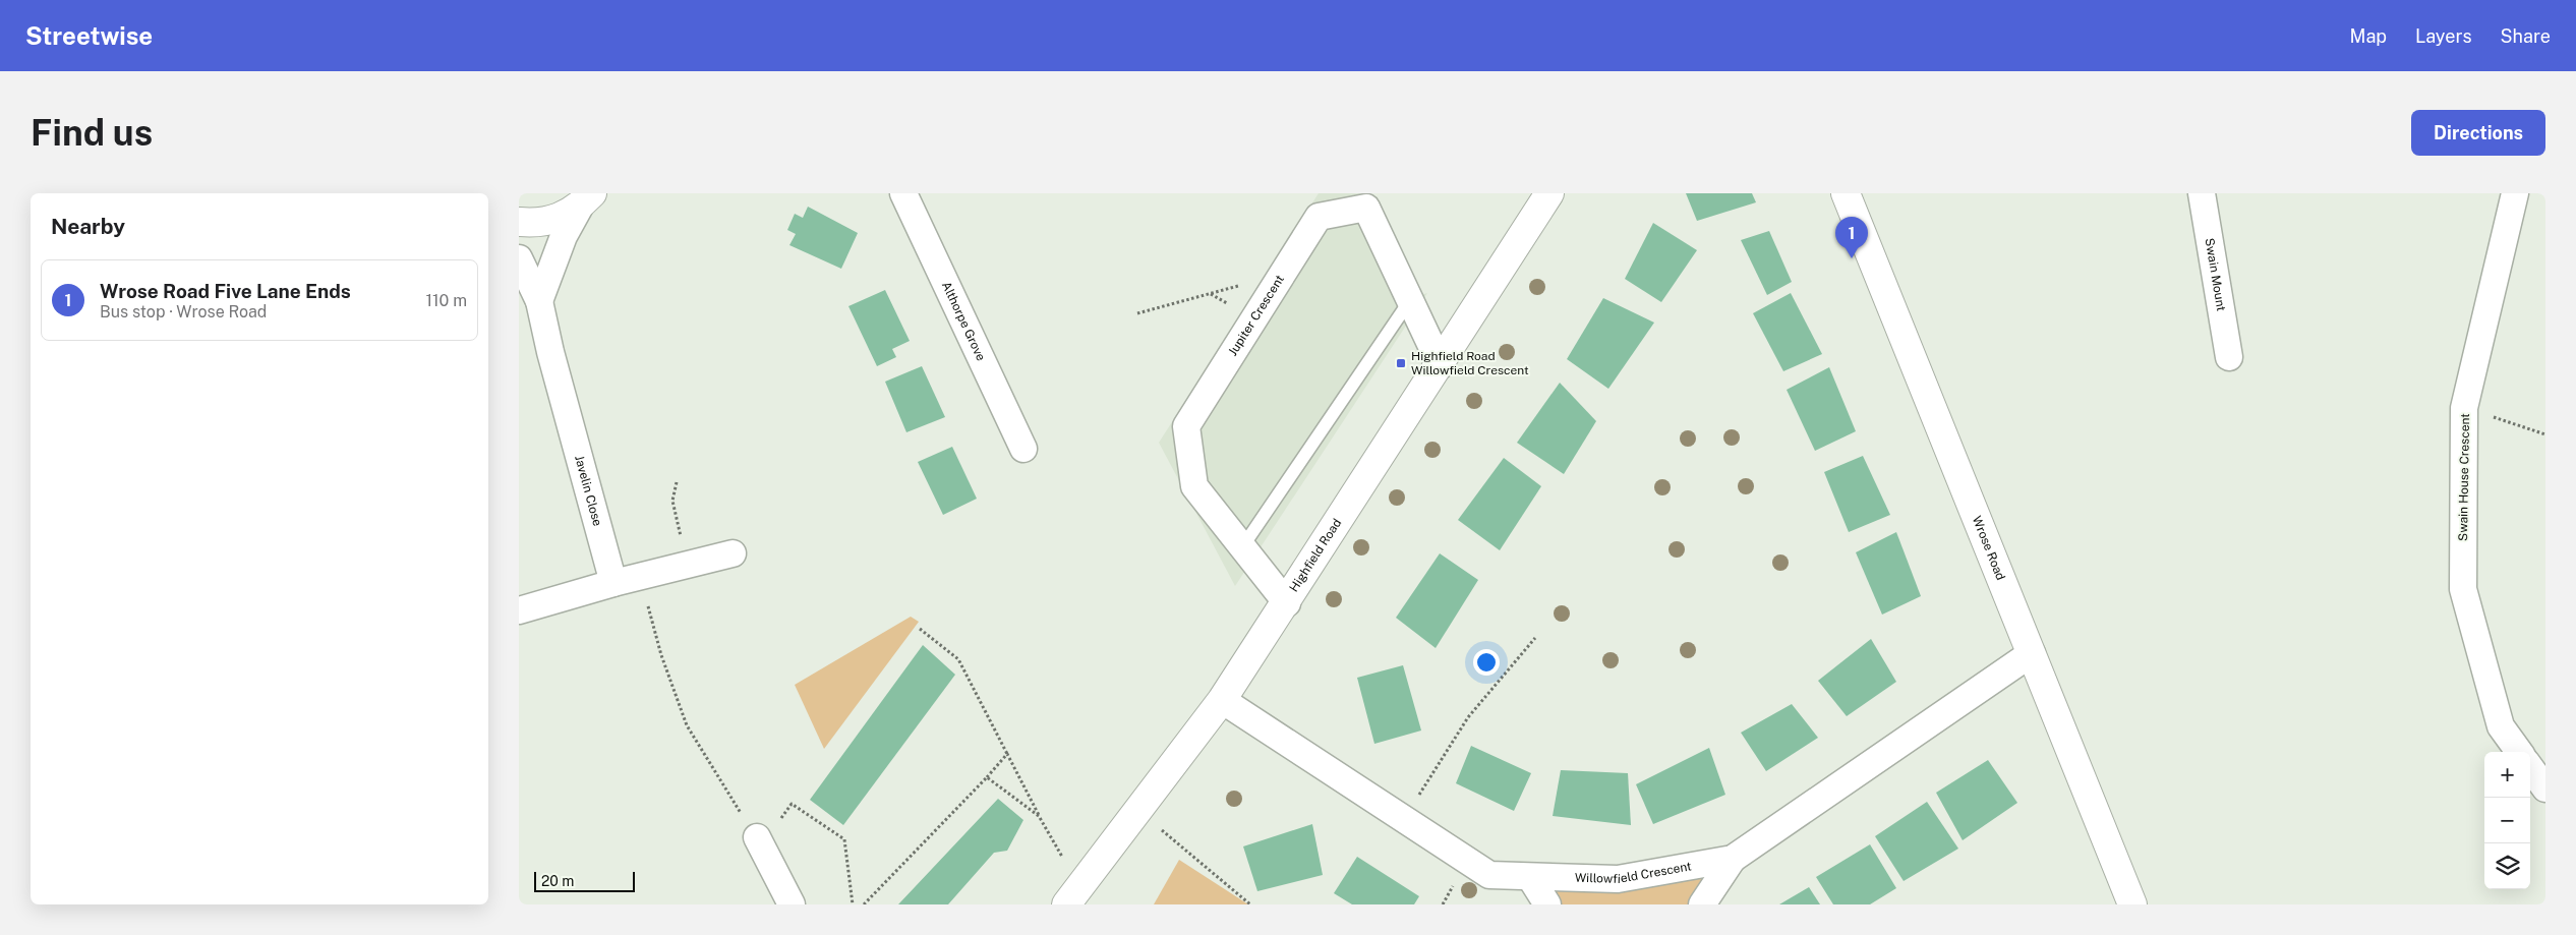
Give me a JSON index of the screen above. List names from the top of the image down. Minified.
{"streets":{"street":["Swain Mount","Jupiter Crescent","Althorpe Grove","Swain House Crescent","Javelin Close","Wrose Road","Highfield Road","Willowfield Crescent"]},"crossings":[["Jupiter Crescent","Highfield Road"],["Wrose Road","Willowfield Crescent"],["Highfield Road","Willowfield Crescent"]],"places":{"transit":["Highfield Road Willowfield Crescent"]},"scale_bar":"20 m","page":{"header":"Streetwise","nav":["Map","Layers","Share"],"buttons":"Directions","title":"Find us","heading":"Nearby","pins":"1","list":[{"mark":"1","name":"Wrose Road Five Lane Ends","note":"Bus stop · Wrose Road","value":"110 m"}],"map_buttons":["+","−"],"scale":"20 m"}}
